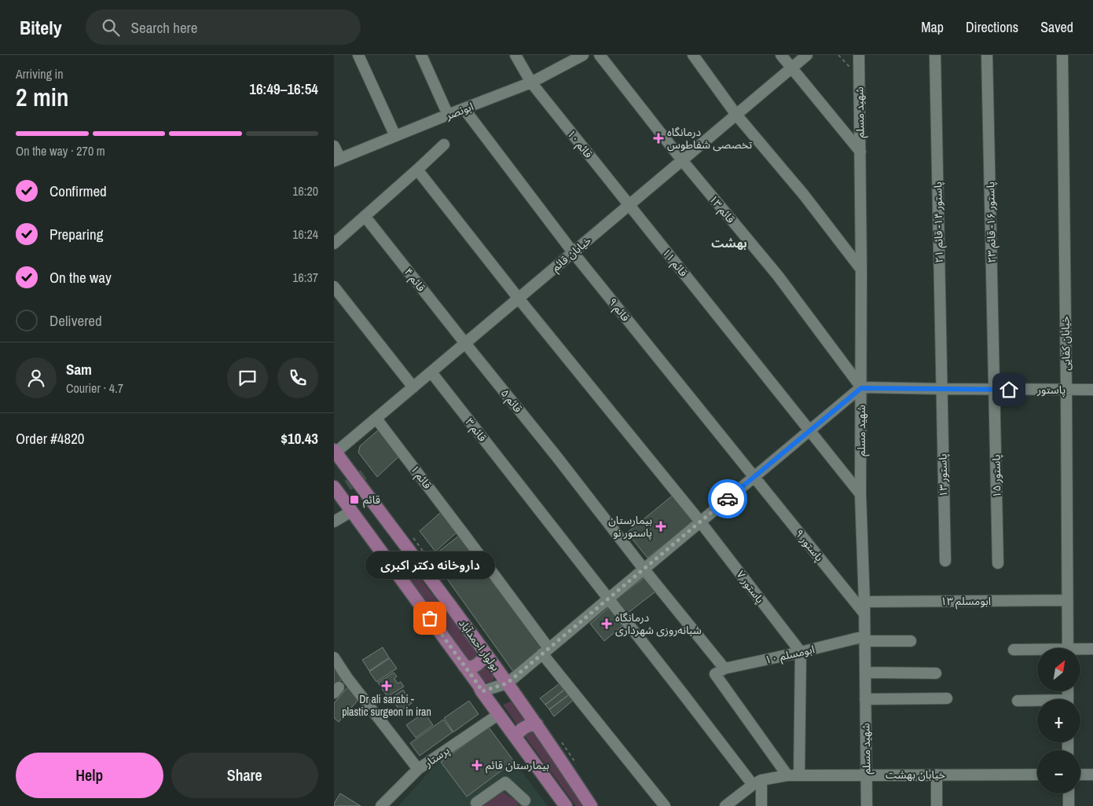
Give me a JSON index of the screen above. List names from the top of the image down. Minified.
{"streets":{"main road":["بولوار احمدآباد"],"street":["ابونصر","شهید مسلم","قائم ۱۰","قائم ۱۳","پاستور ۱۴- قائم ۲۱","پاستور ۱۶- قائم ۲۳","خیابان قائم","قائم ۱۱","قائم ۴","قائم ۹","خیابان کفایی","پاستور","قائم ۵","قائم ۳","پاستور ۱۳","پاستور ۱۵","قائم ۱","پاستور ۹","پاستور ۷","ابومسلم ۱۳","ابومسلم ۱۰","پرستار","خیابان بهشت"]},"crossings":[["ابونصر","قائم ۱۰"],["ابونصر","قائم ۹"],["شهید مسلم","قائم ۱۳"],["شهید مسلم","قائم ۱۱"],["شهید مسلم","پاستور"],["شهید مسلم","پاستور ۹"],["شهید مسلم","ابومسلم ۱۳"],["شهید مسلم","ابومسلم ۱۰"],["شهید مسلم","خیابان بهشت"],["قائم ۱۰","خیابان قائم"],["قائم ۱۰","قائم ۱۱"],["قائم ۱۳","خیابان قائم"],["قائم ۱۳","پاستور"],["پاستور ۱۴- قائم ۲۱","پاستور"],["پاستور ۱۴- قائم ۲۱","پاستور ۱۳"],["پاستور ۱۶- قائم ۲۳","پاستور"],["پاستور ۱۶- قائم ۲۳","پاستور ۱۵"],["خیابان قائم","قائم ۱۱"],["خیابان قائم","قائم ۴"],["خیابان قائم","قائم ۹"],["خیابان قائم","قائم ۵"],["خیابان قائم","قائم ۳"],["خیابان قائم","قائم ۱"],["خیابان قائم","پاستور ۷"],["خیابان قائم","بولوار احمدآباد"],["قائم ۴","قائم ۵"],["قائم ۹","پاستور ۹"],["خیابان کفایی","پاستور"],["خیابان کفایی","ابومسلم ۱۳"],["پاستور","پاستور ۱۳"],["پاستور","پاستور ۱۵"],["قائم ۵","ابومسلم ۱۰"],["قائم ۵","خیابان بهشت"],["قائم ۳","خیابان بهشت"],["پاستور ۷","ابومسلم ۱۰"]],"districts":["بهشت"],"places":{"health":["درمانگاه تخصصی شفاطوس","بیمارستان پاستور نو","درمانگاه شبانه‌روزی شهرداری","Dr ali sarabi - plastic surgeon in iran","بیمارستان قائم"],"transit":["قائم"],"other":["داروخانه دکتر اکبری"]},"north":"top right","page":{"header":"Bitely","search":"Search here","nav":["Map","Directions","Saved"],"heading":["2 min","Arriving in","16:49–16:54"],"panel":["Sam","Courier · 4.7","Order #4820","$10.43"],"bar":"On the way · 270 m","list":[["Confirmed","16:20"],["Preparing","16:24"],["On the way","16:37"],"Delivered"],"bubble":"داروخانه دکتر اکبری","map_buttons":["+","−"],"buttons":["Help","Share"]}}
